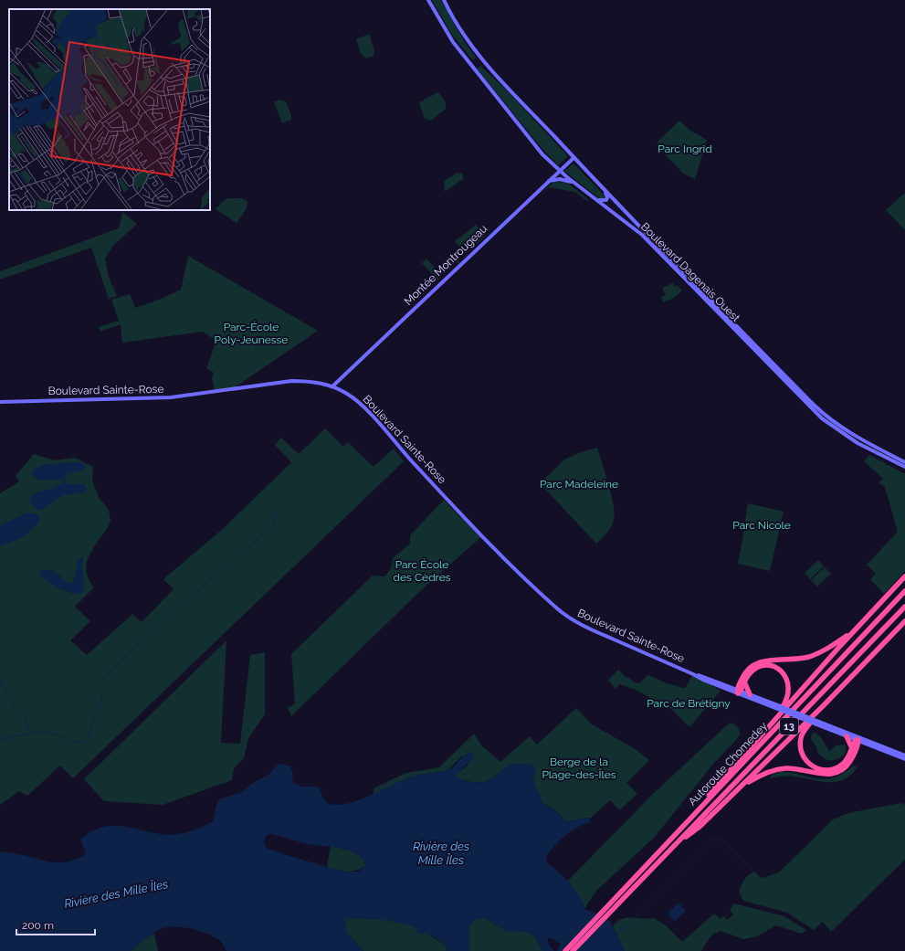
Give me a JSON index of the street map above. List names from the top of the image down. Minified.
{"streets":{"highway":["13","Autoroute Chomedey"],"street":["Montée Montrougeau","Boulevard Dagenais Ouest","Boulevard Sainte-Rose"]},"crossings":[["Montée Montrougeau","Boulevard Dagenais Ouest"],["Montée Montrougeau","Boulevard Sainte-Rose"]],"water":["Rivière des Mille Îles"],"parks":["Parc Ingrid","Parc-École Poly-Jeunesse","Parc Madeleine","Parc Nicole","Parc École des Cèdres","Parc de Brétigny","Berge de la Plage-des-Îles"],"scale_bar":"200 m"}
